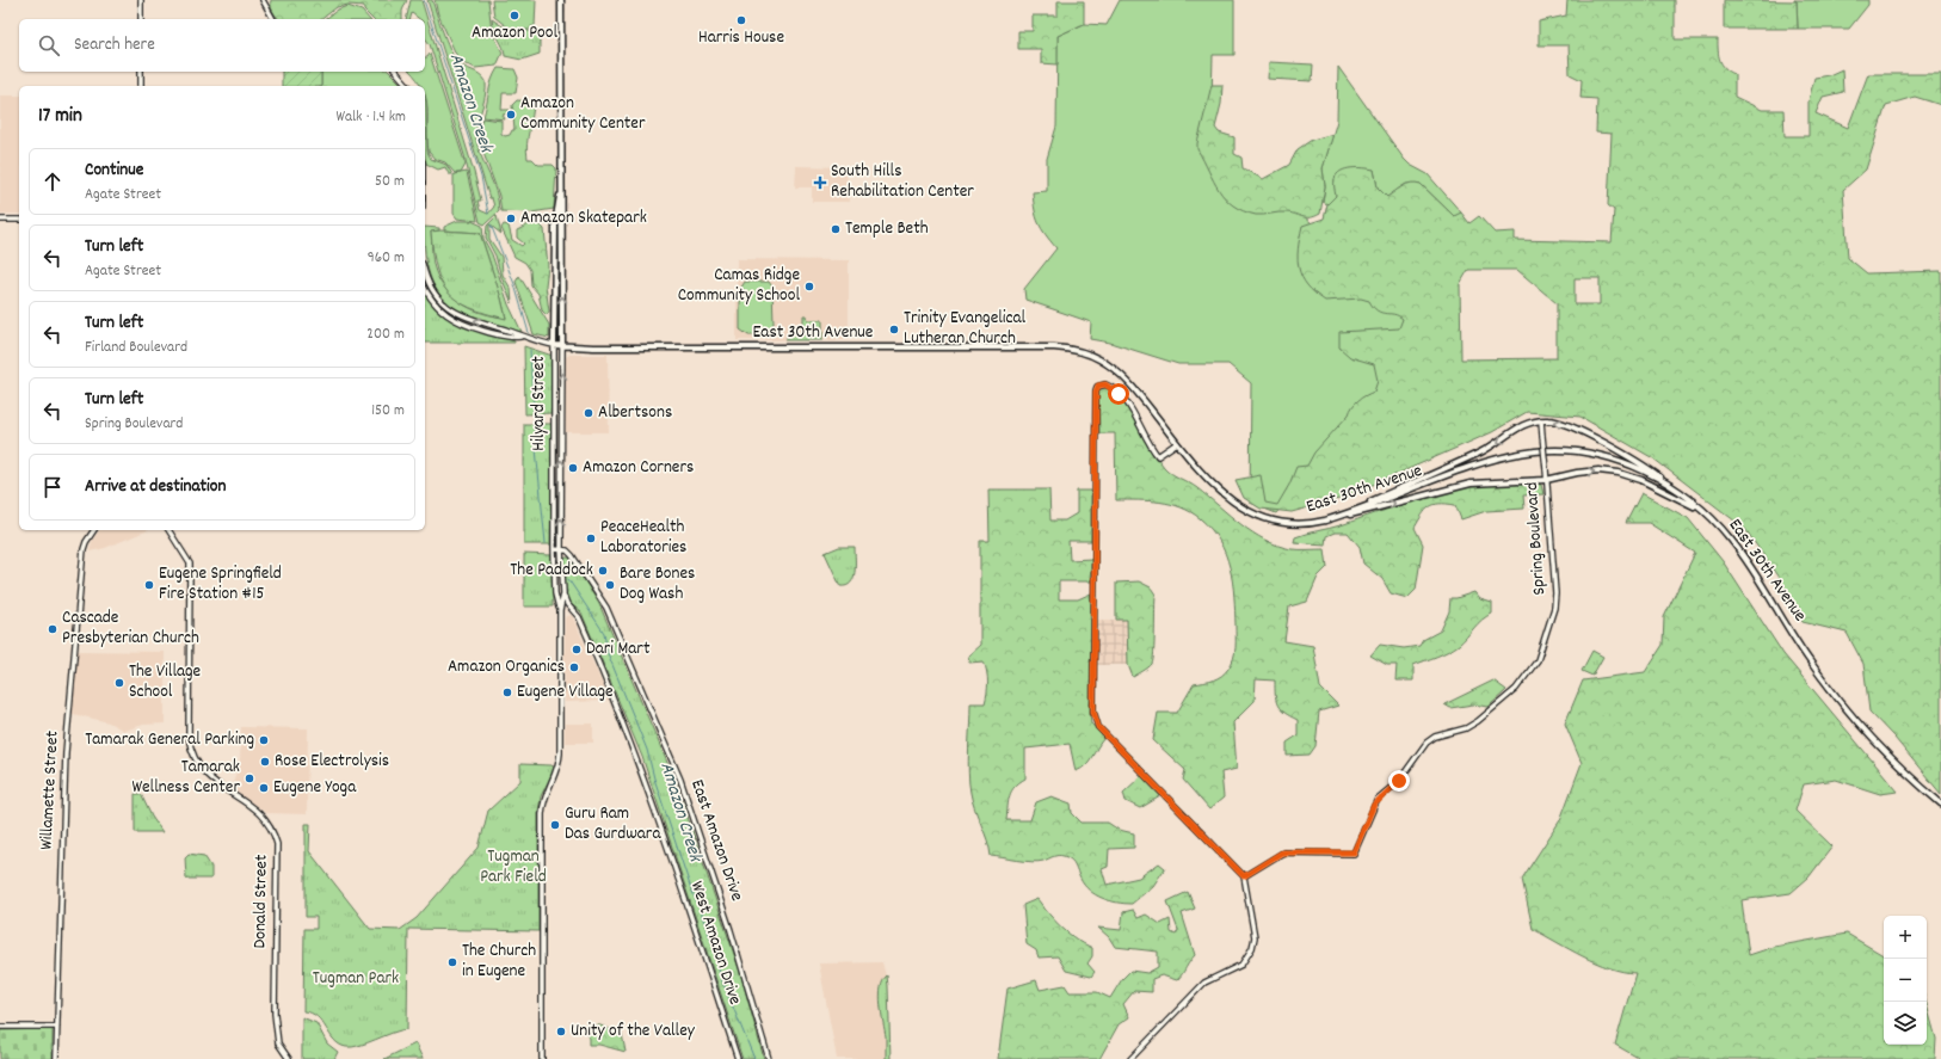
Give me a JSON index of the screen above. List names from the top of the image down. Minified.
{"streets":{"main road":["East 30th Avenue","Hilyard Street"],"street":["Spring Boulevard","Willamette Street","East Amazon Drive","Donald Street","West Amazon Drive"]},"crossings":[["East 30th Avenue","Hilyard Street"],["Hilyard Street","East Amazon Drive"],["Hilyard Street","West Amazon Drive"]],"water":["Amazon Creek"],"parks":["Tugman Park Field","Tugman Park"],"places":{"other":["Amazon Pool","Harris House","Amazon Community Center","Amazon Skatepark","Temple Beth","Camas Ridge Community School","Trinity Evangelical Lutheran Church","Albertsons","Amazon Corners","PeaceHealth Laboratories","The Paddock","Eugene Springfield Fire Station #15","Bare Bones Dog Wash","Cascade Presbyterian Church","Dari Mart","Amazon Organics","The Village School","Eugene Village","Tamarak General Parking","Rose Electrolysis","Tamarak Wellness Center","Eugene Yoga","Guru Ram Das Gurdwara","The Church in Eugene","Unity of the Valley"],"health":["South Hills Rehabilitation Center"]},"page":{"search":"Search here","heading":["17 min","Walk · 1.4 km"],"list":[["Continue","Agate Street","50 m"],["Turn left","Agate Street","960 m"],["Turn left","Firland Boulevard","200 m"],["Turn left","Spring Boulevard","150 m"],"Arrive at destination"],"map_buttons":["+","−"]}}
